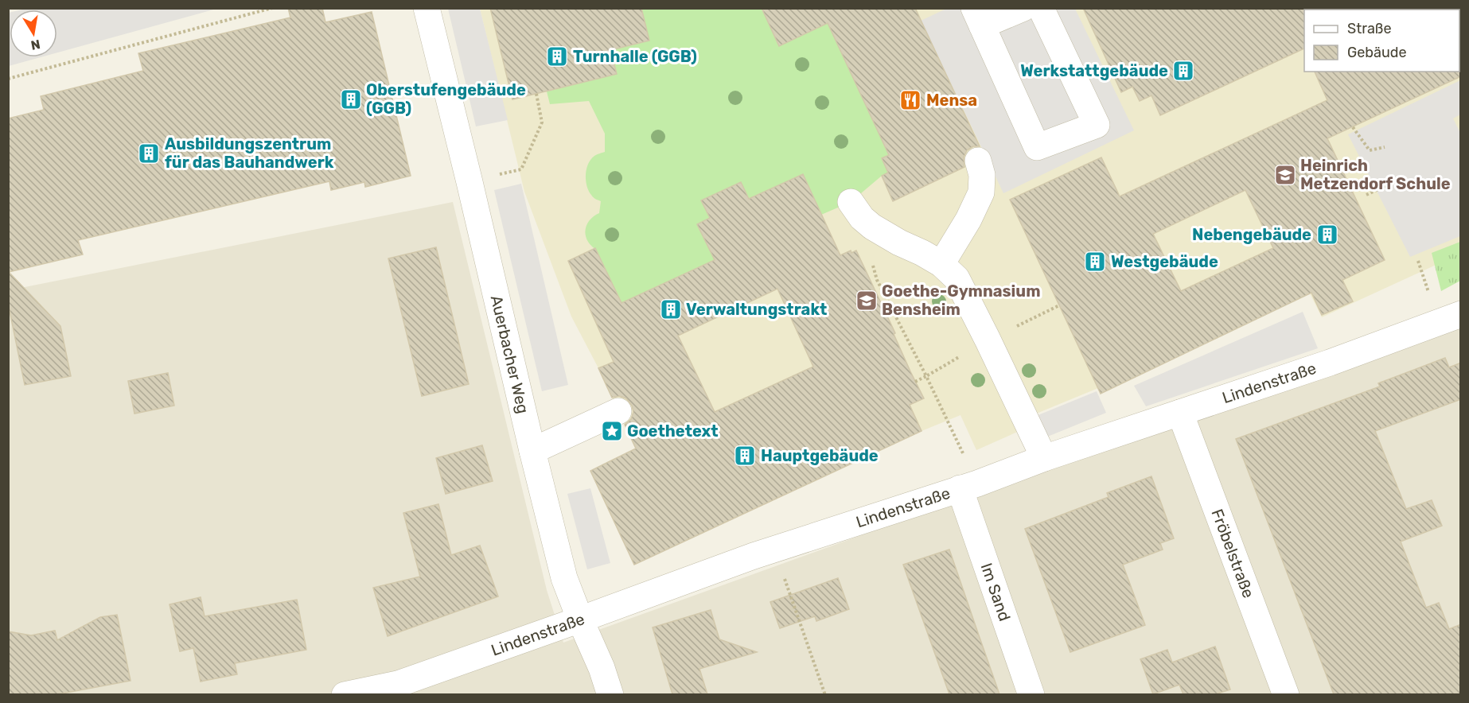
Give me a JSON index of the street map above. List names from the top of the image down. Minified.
{"streets":{"street":["Auerbacher Weg","Lindenstraße","Fröbelstraße","Im Sand"]},"crossings":[["Auerbacher Weg","Lindenstraße"],["Lindenstraße","Fröbelstraße"],["Lindenstraße","Im Sand"]],"places":{"building":["Turnhalle (GGB)","Werkstattgebäude","Oberstufengebäude (GGB)","Ausbildungszentrum für das Bauhandwerk","Nebengebäude","Westgebäude","Verwaltungstrakt","Hauptgebäude"],"restaurant":["Mensa"],"school or university":["Heinrich Metzendorf Schule","Goethe-Gymnasium Bensheim"],"place":["Goethetext"]},"legend":["Straße","Gebäude"],"north":"bottom"}
